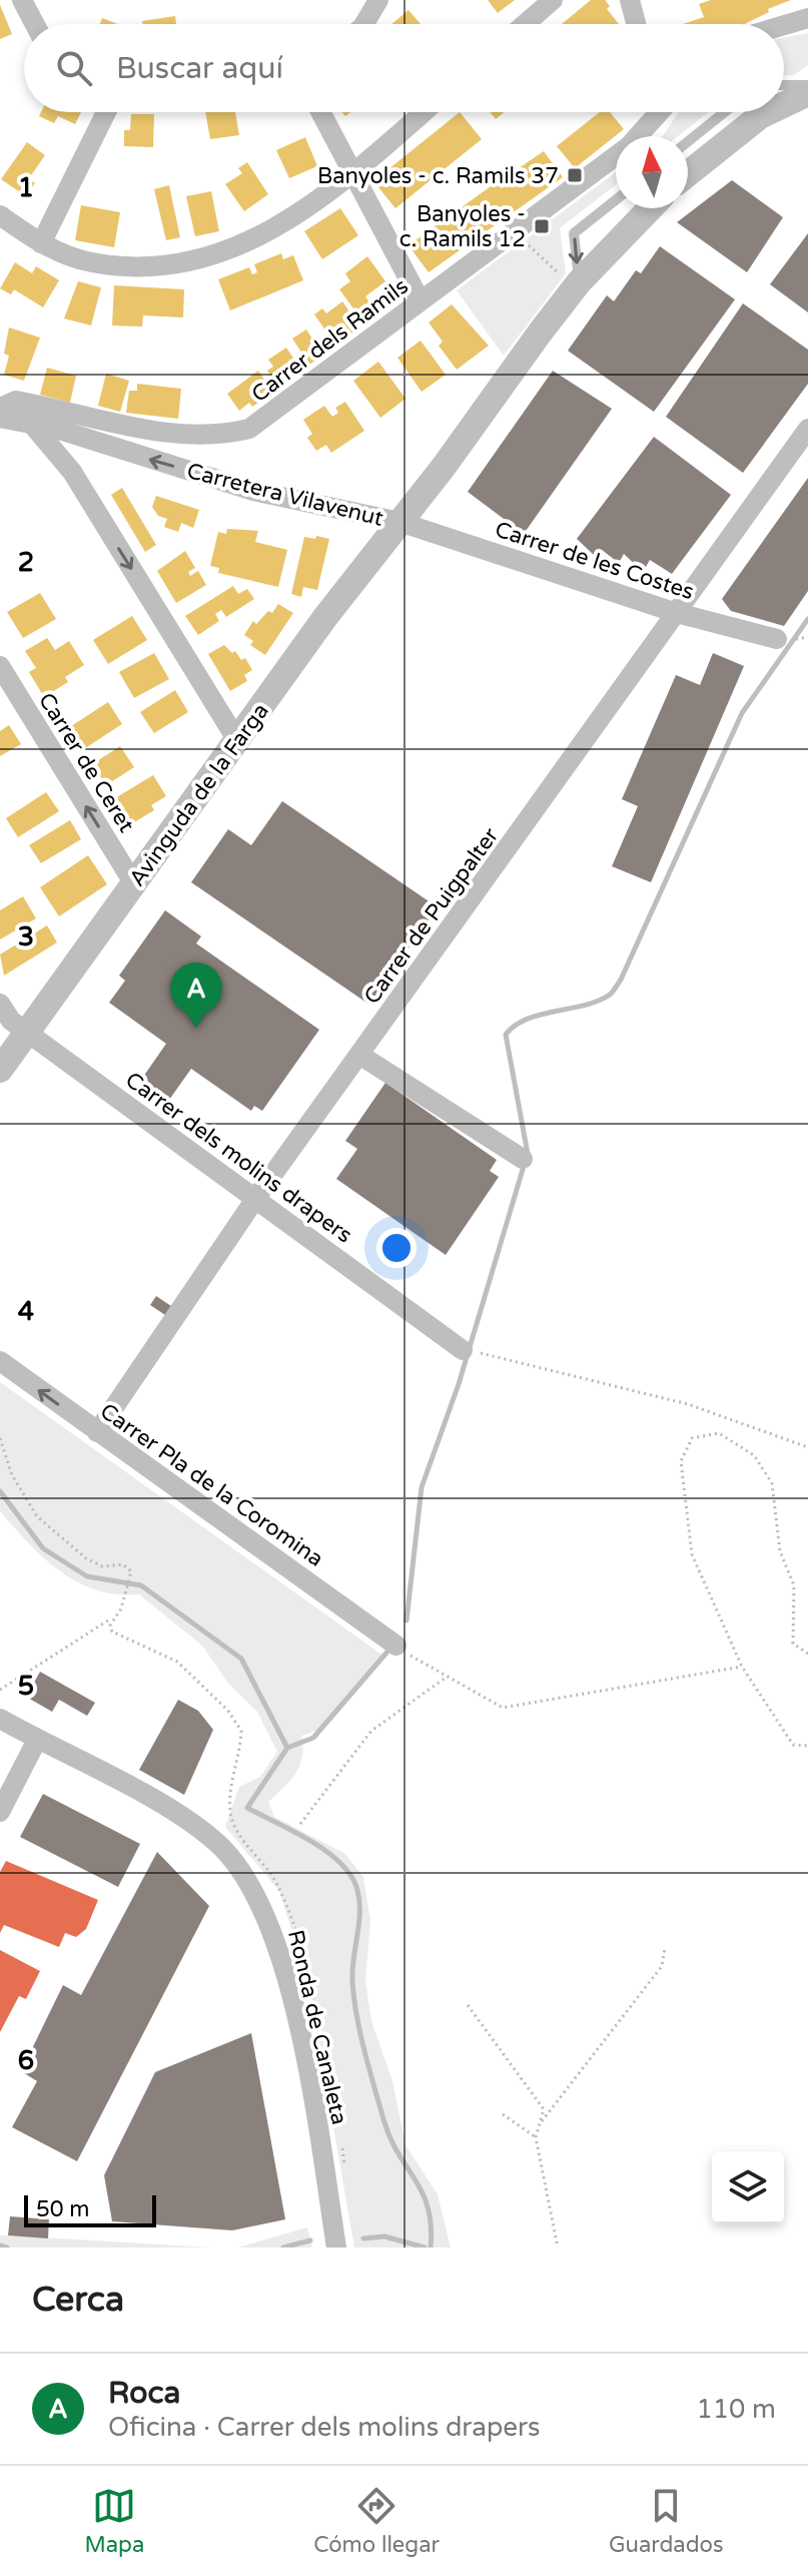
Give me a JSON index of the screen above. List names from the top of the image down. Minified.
{"streets":{"street":["Carrer dels Ramils","Carretera Vilavenut","Carrer de les Costes","Carrer de Ceret","Avinguda de la Farga","Carrer de Puigpalter","Carrer dels molins drapers","Carrer Pla de la Coromina","Ronda de Canaleta"]},"crossings":[["Carretera Vilavenut","Carrer de les Costes"],["Carretera Vilavenut","Avinguda de la Farga"],["Carrer de les Costes","Avinguda de la Farga"],["Carrer de les Costes","Carrer de Puigpalter"],["Carrer de Ceret","Avinguda de la Farga"],["Avinguda de la Farga","Carrer dels molins drapers"],["Carrer de Puigpalter","Carrer dels molins drapers"],["Carrer de Puigpalter","Carrer Pla de la Coromina"]],"one_way":["Carretera Vilavenut"],"places":{"transit":["Banyoles - c. Ramils 37","Banyoles - c. Ramils 12"]},"scale_bar":"50 m","north":"top","page":{"search":"Buscar aquí","pins":"A","scale":"50 m","heading":"Cerca","list":[{"mark":"A","name":"Roca","note":"Oficina · Carrer dels molins drapers","value":"110 m"}],"nav":["Mapa","Cómo llegar","Guardados"]},"grid":{"rows":["1","2","3","4","5","6"]}}
